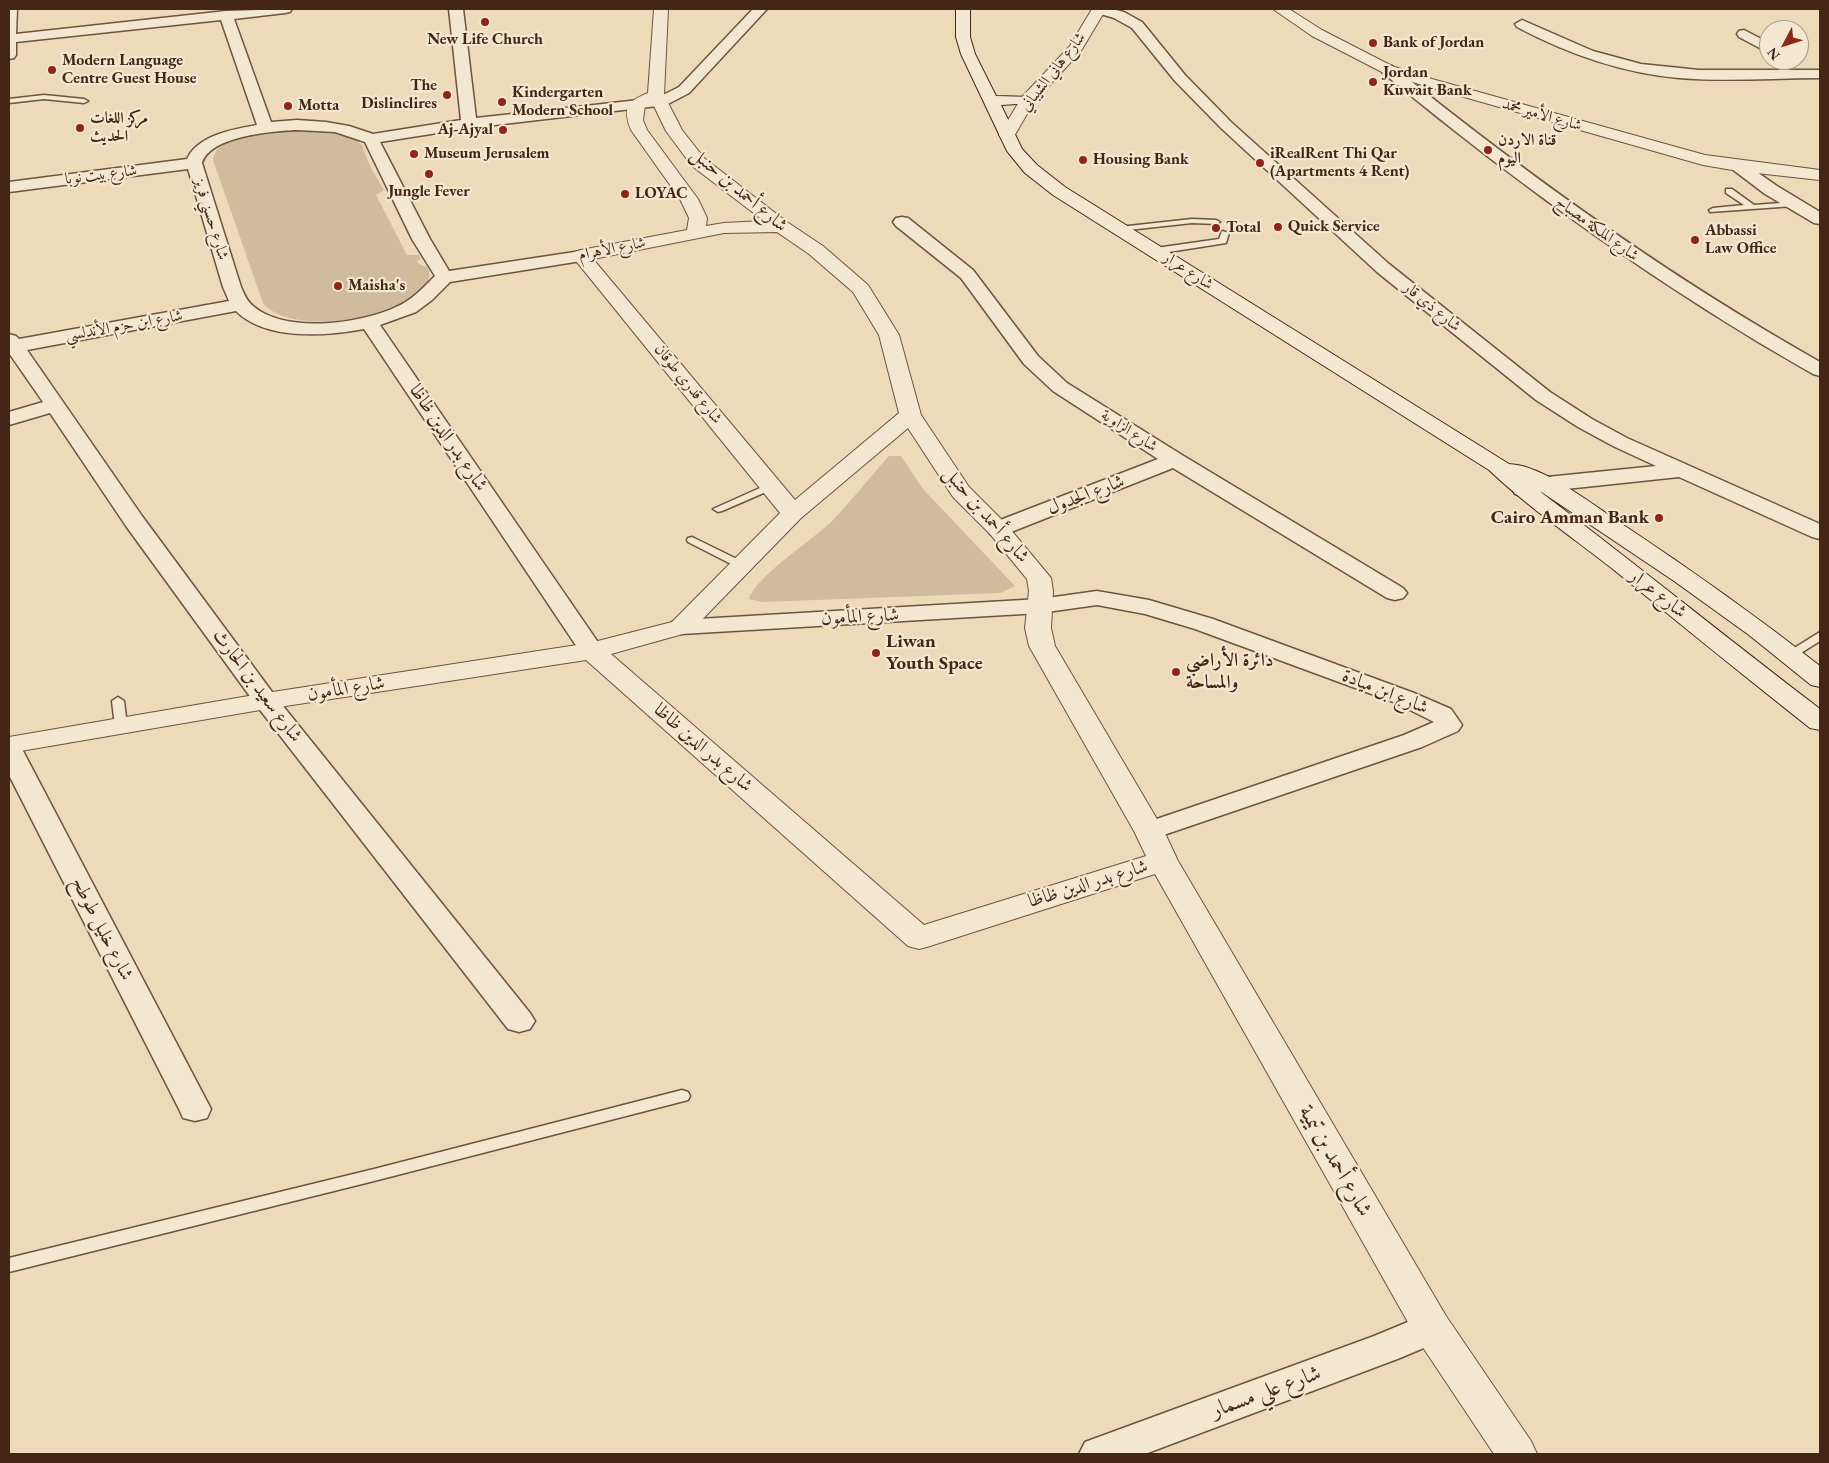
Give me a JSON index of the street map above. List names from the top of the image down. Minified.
{"streets":{"street":["شارع هاني الشيباني","شارع الأمير محمد","شارع بيت نوبا","شارع أحمد بن حنبل","شارع حسني فريز","شارع الملكة مصباح","شارع الأهرام","شارع عرار","شارع ذي قار","شارع ابن حزم الأندلسي","شارع قدري طوقان","شارع الزاوية","شارع بدر الدين ظاظا","شارع الجدول","شارع المأمون","شارع سعيد بن الحارث","شارع ابن ميادة","شارع خليل طوطح","شارع أحمد بن تيمية","شارع علي مسمار"]},"crossings":[["شارع هاني الشيباني","شارع عرار"],["شارع هاني الشيباني","شارع ذي قار"],["شارع الأمير محمد","شارع الملكة مصباح"],["شارع بيت نوبا","شارع حسني فريز"],["شارع أحمد بن حنبل","شارع الأهرام"],["شارع أحمد بن حنبل","شارع بدر الدين ظاظا"],["شارع أحمد بن حنبل","شارع الجدول"],["شارع أحمد بن حنبل","شارع المأمون"],["شارع أحمد بن حنبل","شارع ابن ميادة"],["شارع أحمد بن حنبل","شارع أحمد بن تيمية"],["شارع حسني فريز","شارع ابن حزم الأندلسي"],["شارع الأهرام","شارع قدري طوقان"],["شارع ابن حزم الأندلسي","شارع سعيد بن الحارث"],["شارع الزاوية","شارع الجدول"],["شارع بدر الدين ظاظا","شارع المأمون"],["شارع بدر الدين ظاظا","شارع ابن ميادة"],["شارع بدر الدين ظاظا","شارع أحمد بن تيمية"],["شارع المأمون","شارع سعيد بن الحارث"],["شارع المأمون","شارع ابن ميادة"],["شارع ابن ميادة","شارع أحمد بن تيمية"],["شارع أحمد بن تيمية","شارع علي مسمار"]],"places":["New Life Church","Bank of Jordan","Modern Language Centre Guest House","Jordan Kuwait Bank","The Dislinclires","Kindergarten Modern School","Motta","مركز اللغات الحديث","Aj-Ajyal","قناة الاردن اليوم","Museum Jerusalem","Housing Bank","iRealRent Thi Qar (Apartments 4 Rent)","Jungle Fever","LOYAC","Quick Service","Total","Abbassi Law Office","Maisha's","Cairo Amman Bank","Liwan Youth Space","دائرة الأراضي والمساحة"],"north":"bottom left"}
